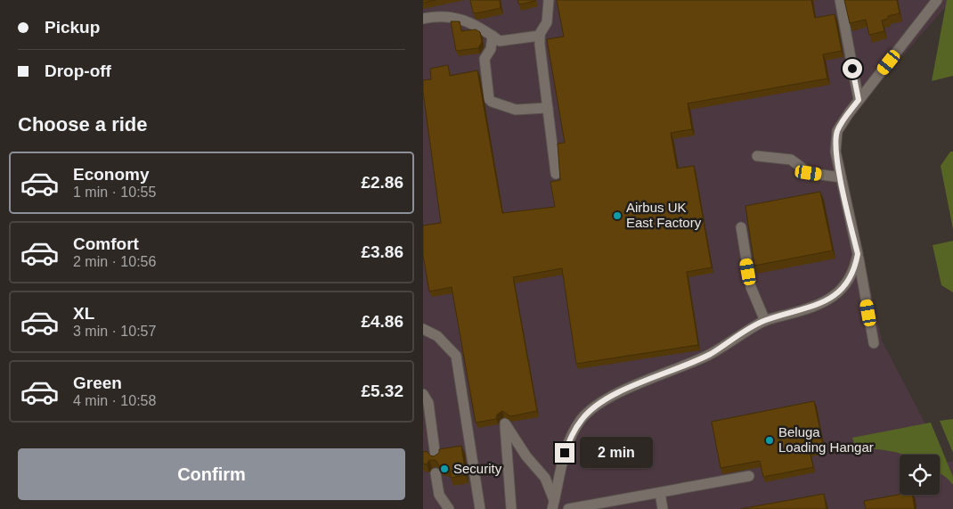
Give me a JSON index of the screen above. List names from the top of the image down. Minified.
{"places":["Airbus UK East Factory","Beluga Loading Hangar","Security"],"page":{"banner":["Pickup","Drop-off"],"heading":"Choose a ride","list":[{"name":"Economy","note":"1 min · 10:55","value":"£2.86"},{"name":"Comfort","note":"2 min · 10:56","value":"£3.86"},{"name":"XL","note":"3 min · 10:57","value":"£4.86"},{"name":"Green","note":"4 min · 10:58","value":"£5.32"}],"bubble":"2 min","buttons":"Confirm"}}
